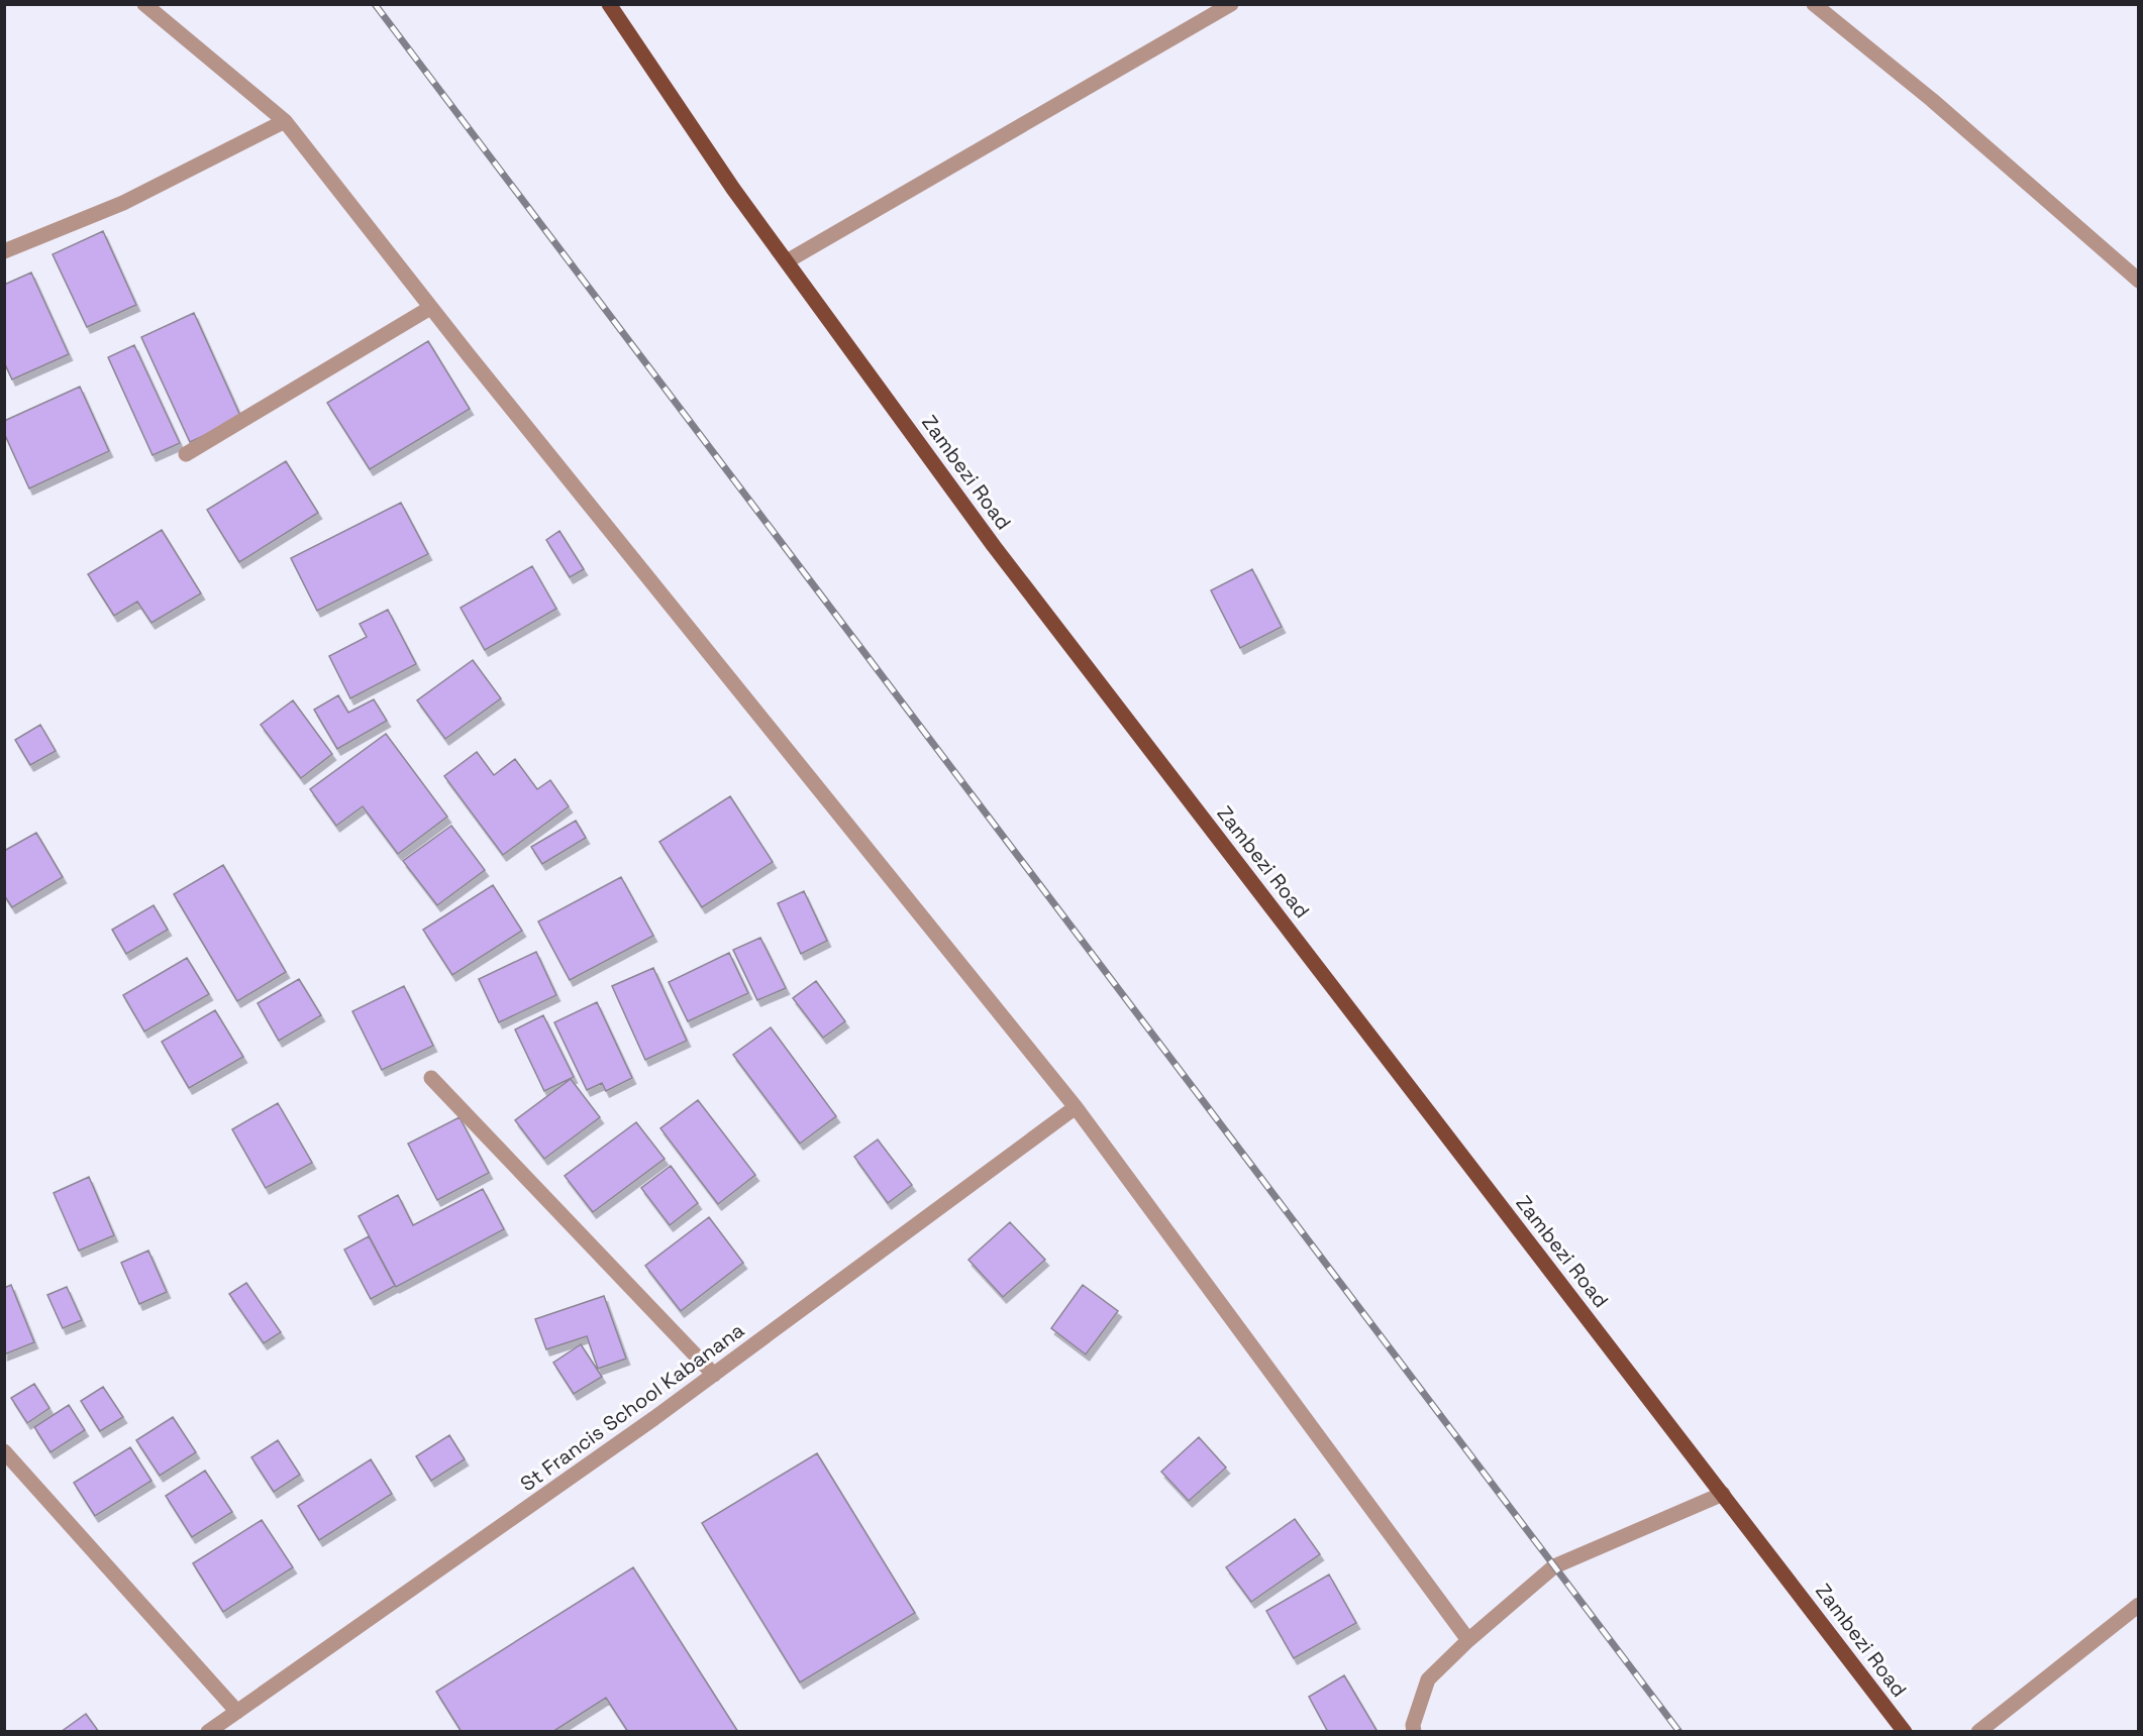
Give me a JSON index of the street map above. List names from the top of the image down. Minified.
{"streets":{"main road":["Zambezi Road"],"street":["St Francis School Kabanana"]}}
